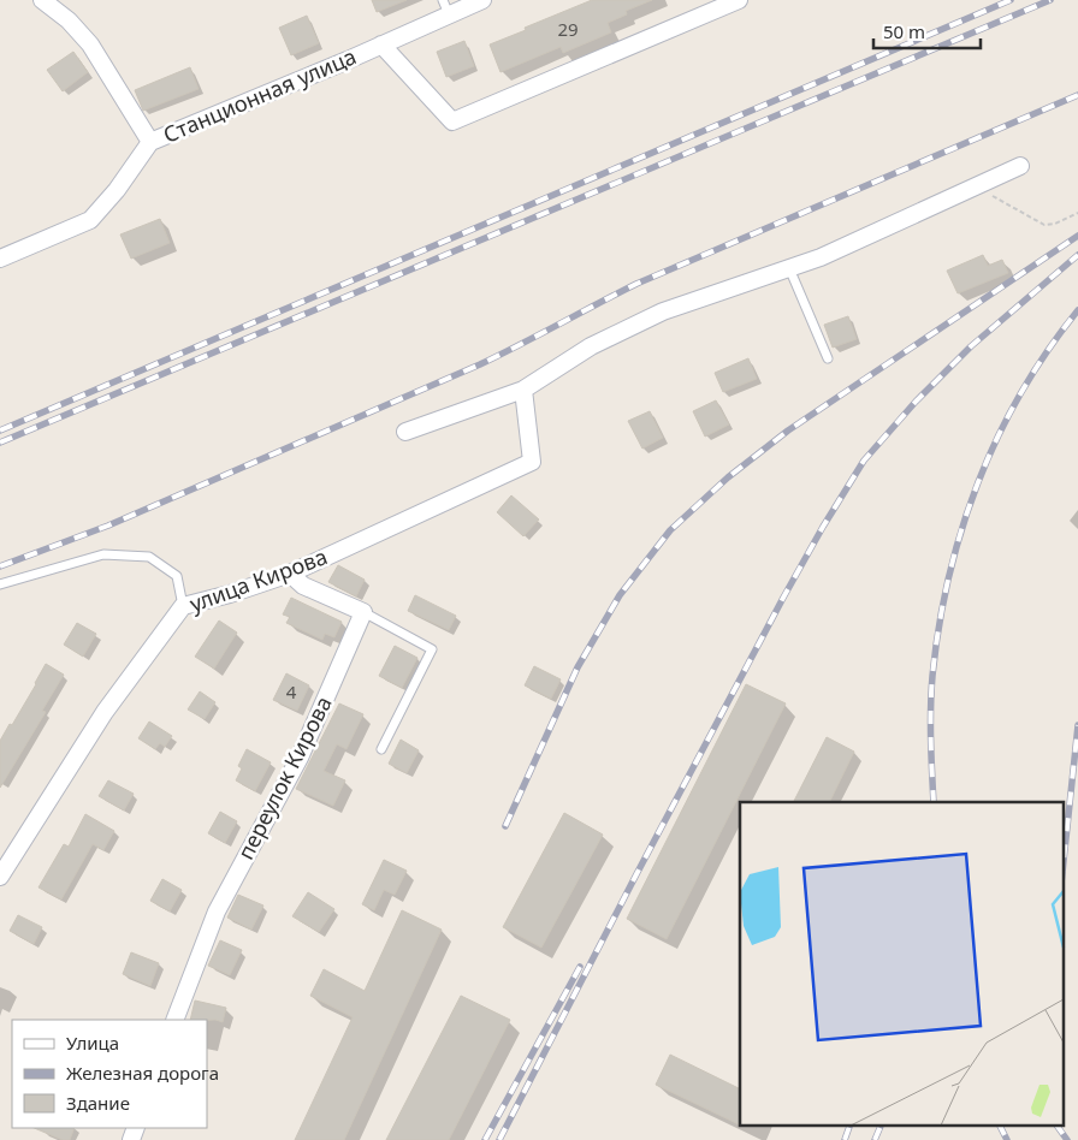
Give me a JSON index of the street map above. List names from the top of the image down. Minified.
{"streets":{"street":["Станционная улица","улица Кирова","переулок Кирова"]},"house_numbers":["29","4"],"legend":["Улица","Железная дорога","Здание"],"scale_bar":"50 m"}
